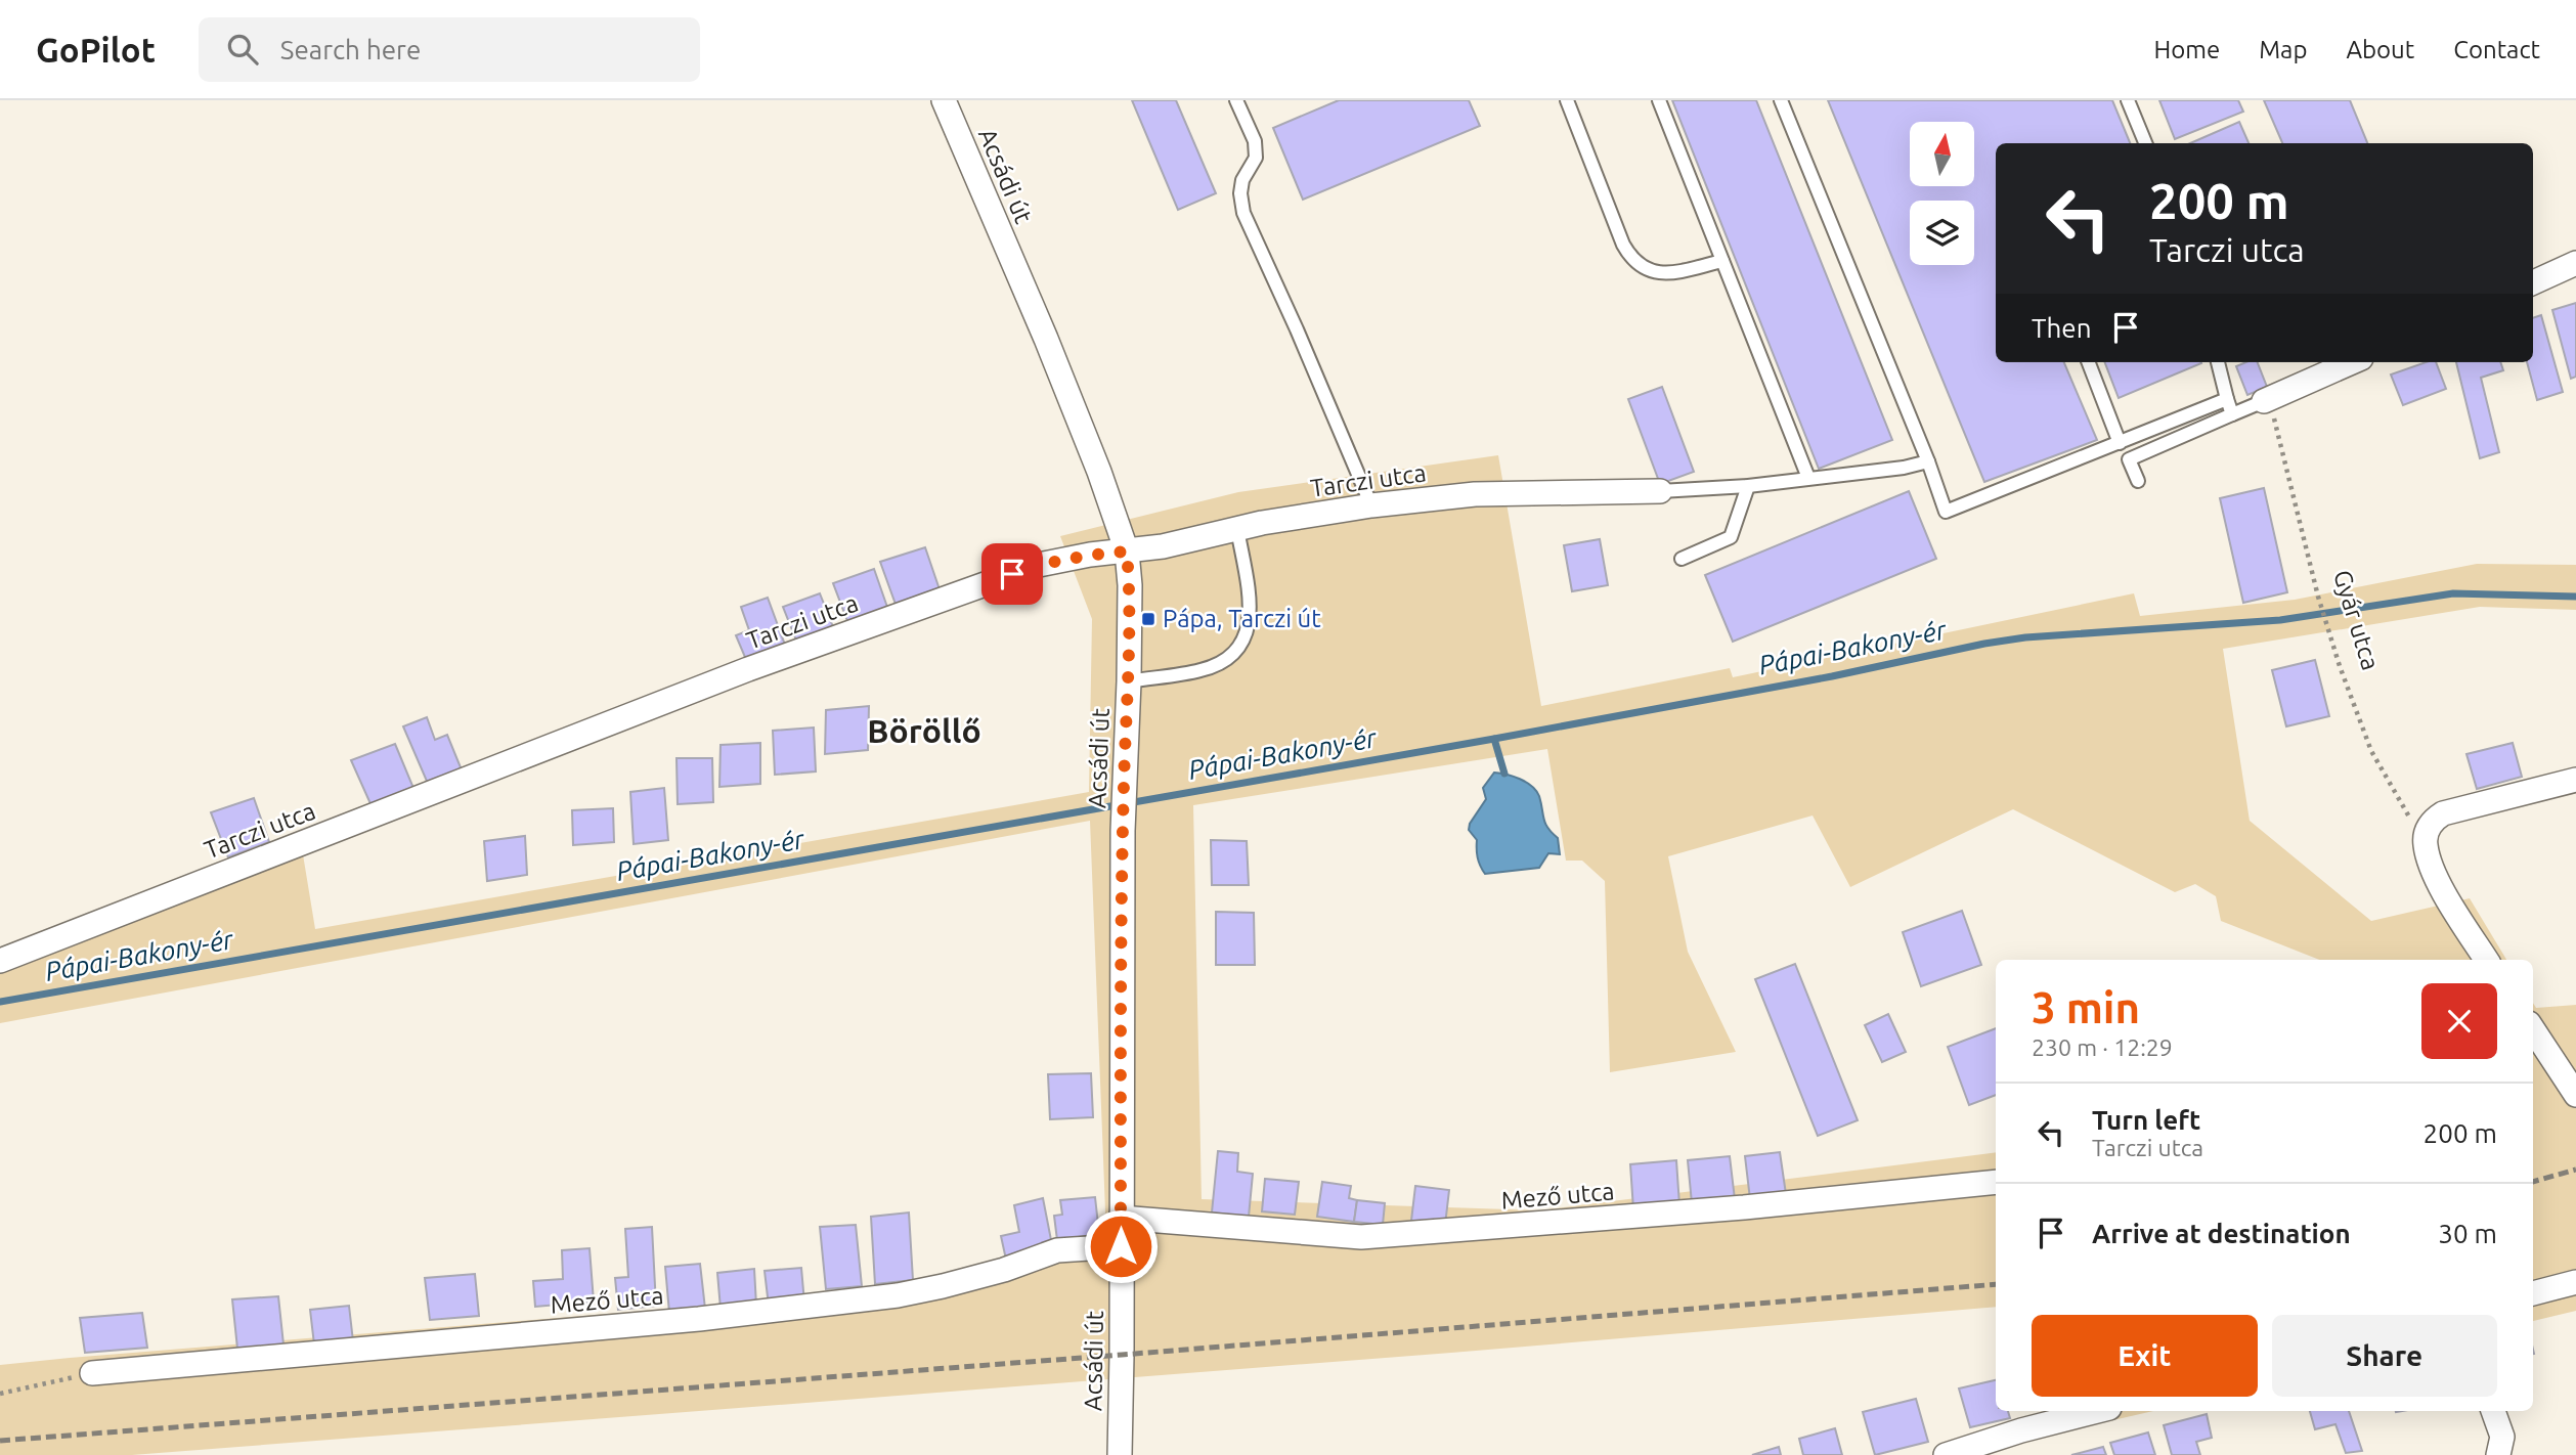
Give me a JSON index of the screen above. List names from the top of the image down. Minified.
{"streets":{"street":["Acsádi út","Tarczi utca","Mező utca"],"path":["Gyár utca"]},"crossings":[["Acsádi út","Tarczi utca"],["Acsádi út","Mező utca"]],"districts":["Böröllő"],"water":["Pápai-Bakony-ér"],"places":{"transit":["Pápa, Tarczi út"]},"north":"top","page":{"header":"GoPilot","search":"Search here","nav":["Home","Map","About","Contact"],"turn":["200 m","Tarczi utca"],"then":"Then","heading":["3 min","230 m · 12:29"],"list":[{"name":"Turn left","note":"Tarczi utca","value":"200 m"},{"name":"Arrive at destination","value":"30 m"}],"buttons":["Exit","Share"]}}
